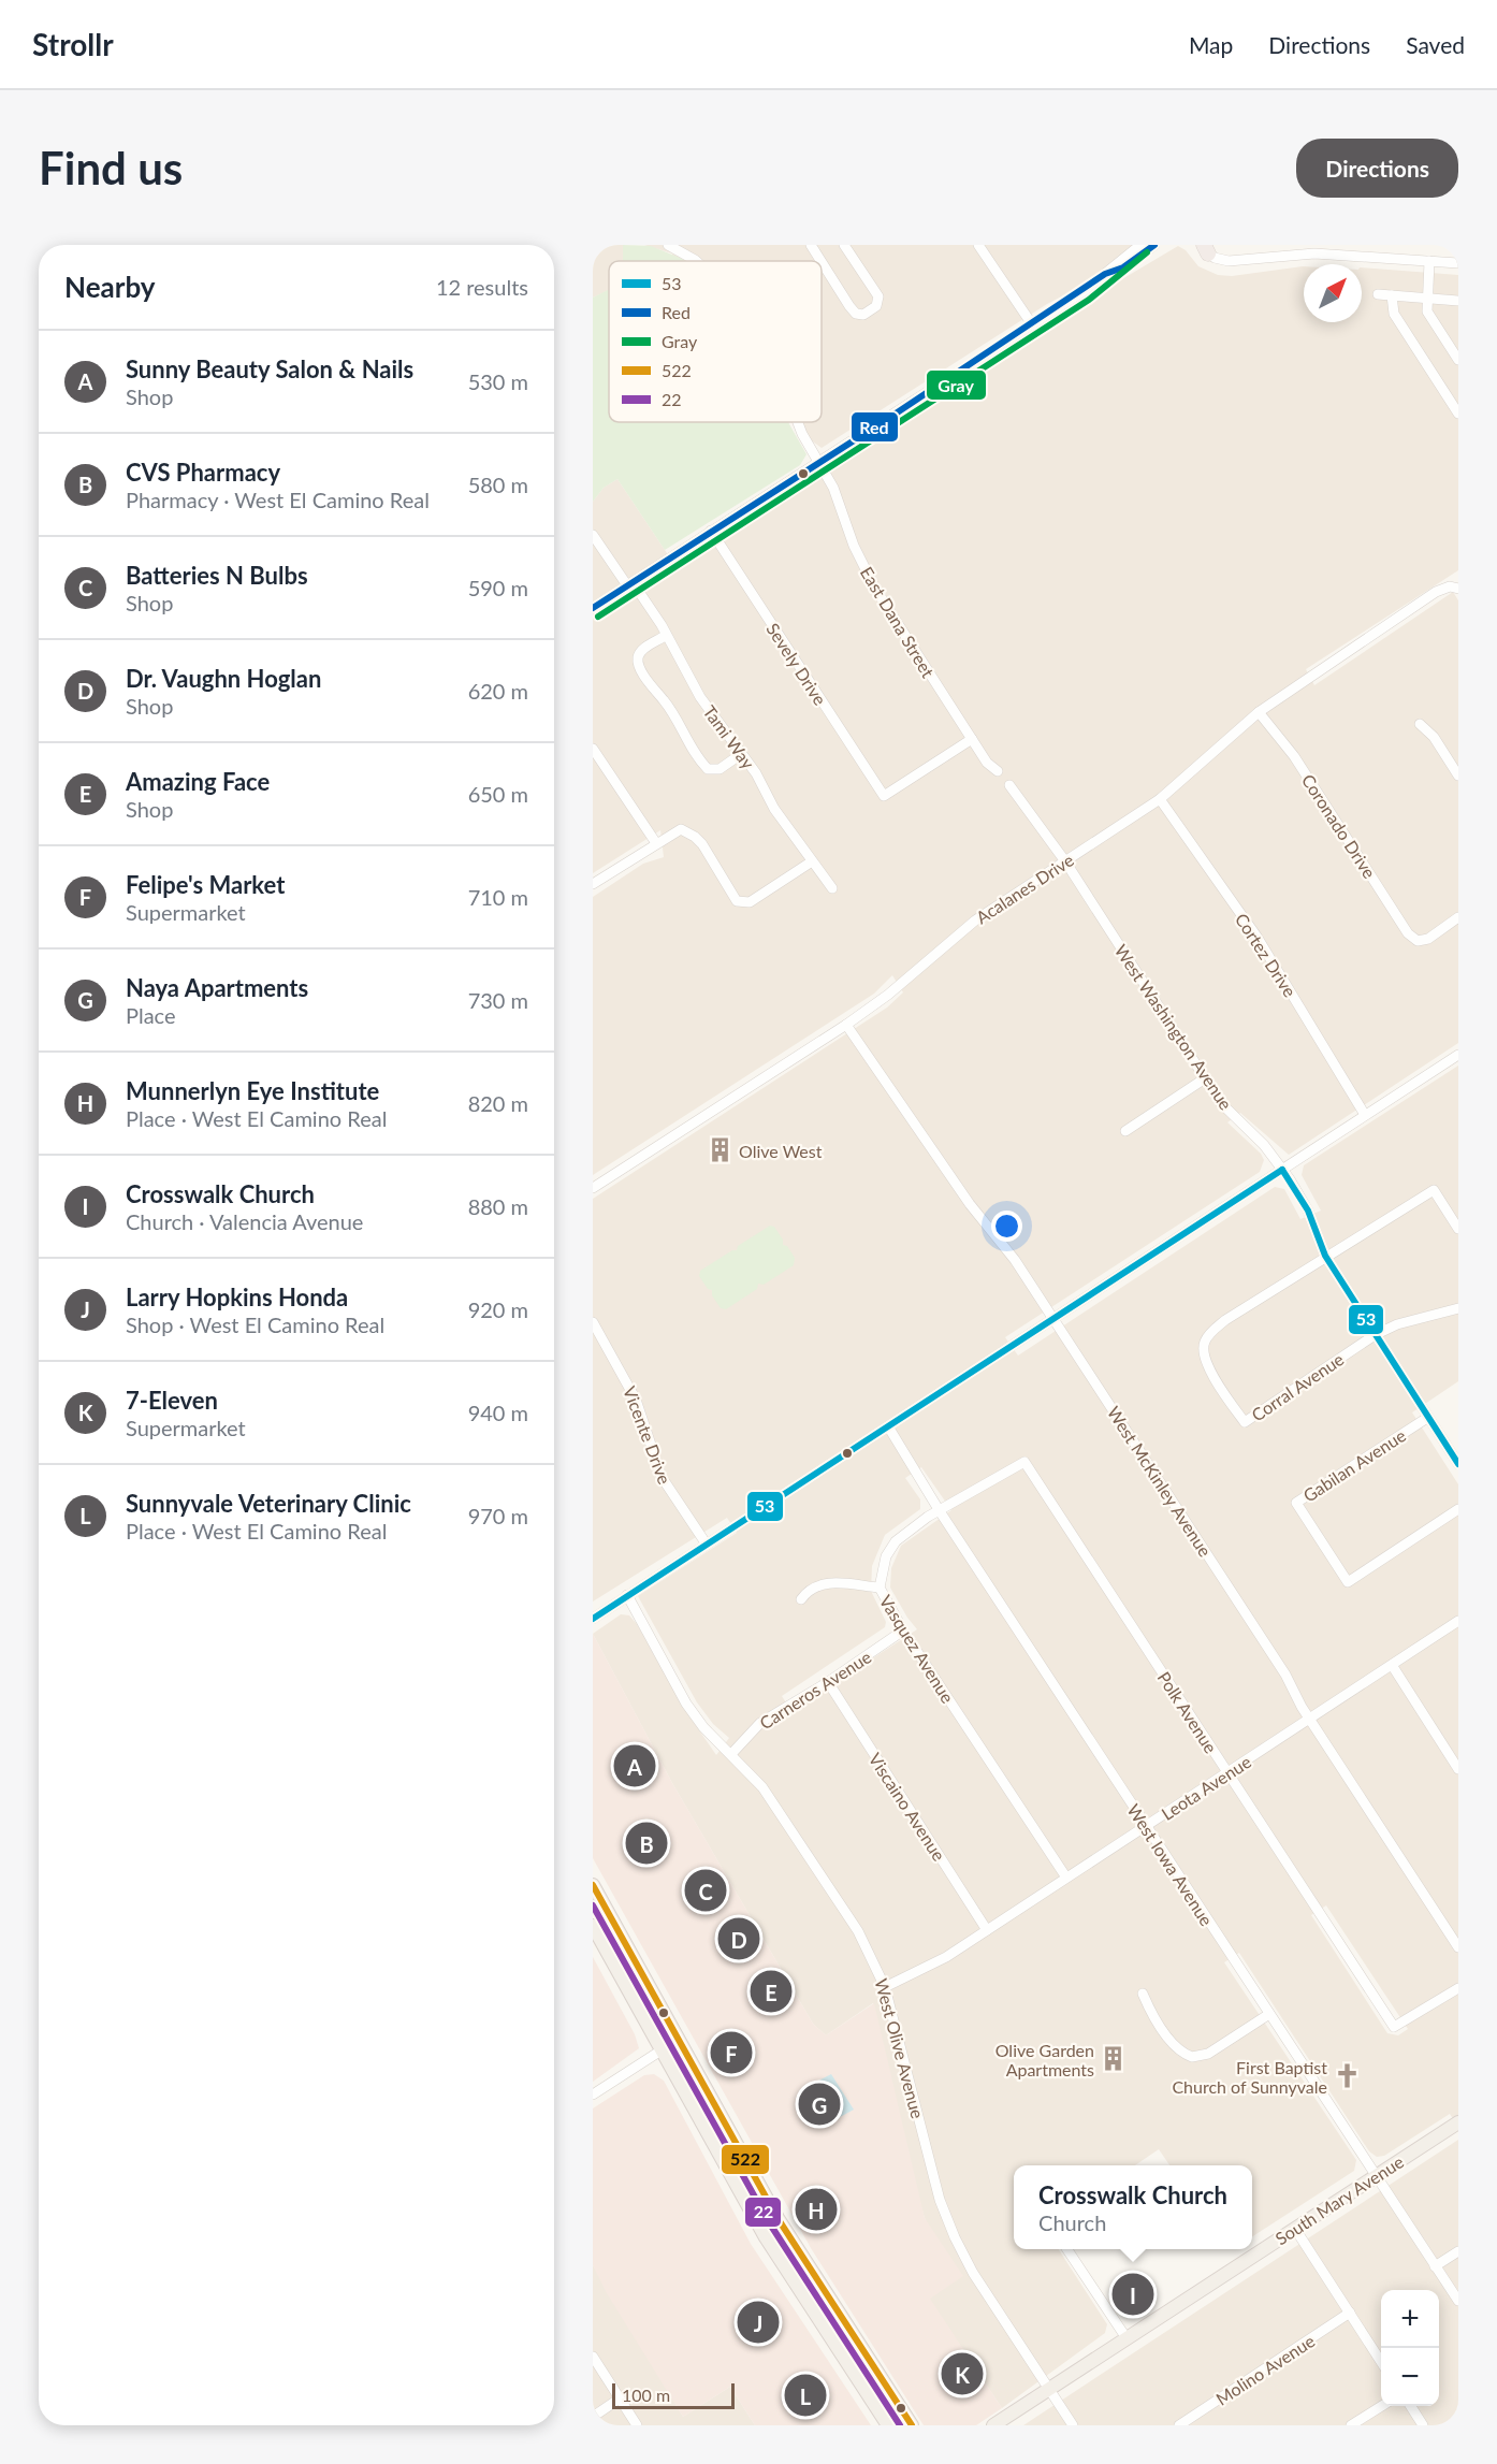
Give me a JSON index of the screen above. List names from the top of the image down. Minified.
{"streets":{"main road":["South Mary Avenue"],"street":["East Dana Street","Sevely Drive","Tami Way","Coronado Drive","Acalanes Drive","Cortez Drive","West Washington Avenue","Corral Avenue","Vicente Drive","Gabilan Avenue","West McKinley Avenue","Vasquez Avenue","Carneros Avenue","Polk Avenue","Leota Avenue","Viscaino Avenue","West Iowa Avenue","West Olive Avenue","Molino Avenue"]},"crossings":[["East Dana Street","Sevely Drive"],["Coronado Drive","Acalanes Drive"],["Acalanes Drive","Cortez Drive"],["Acalanes Drive","West Washington Avenue"],["Acalanes Drive","West McKinley Avenue"],["West Washington Avenue","Corral Avenue"],["West Washington Avenue","Gabilan Avenue"],["West McKinley Avenue","Leota Avenue"],["Vasquez Avenue","Carneros Avenue"],["Vasquez Avenue","Polk Avenue"],["Vasquez Avenue","Leota Avenue"],["Vasquez Avenue","West Iowa Avenue"],["Carneros Avenue","Viscaino Avenue"],["Carneros Avenue","West Olive Avenue"],["Polk Avenue","Leota Avenue"],["Leota Avenue","Viscaino Avenue"],["Leota Avenue","West Iowa Avenue"],["Leota Avenue","West Olive Avenue"],["West Iowa Avenue","South Mary Avenue"],["West Olive Avenue","South Mary Avenue"]],"places":{"building":["Olive West","Olive Garden Apartments"],"church":["First Baptist Church of Sunnyvale"]},"lines":["transit line Red","transit line Gray","transit line 53","transit line 522","transit line 22"],"legend":["53","Red","Gray","522","22"],"scale_bar":"100 m","north":"top right","page":{"header":"Strollr","nav":["Map","Directions","Saved"],"buttons":"Directions","title":"Find us","heading":["Nearby","12 results"],"list":[{"mark":"A","name":"Sunny Beauty Salon & Nails","note":"Shop","value":"530 m"},{"mark":"B","name":"CVS Pharmacy","note":"Pharmacy · West El Camino Real","value":"580 m"},{"mark":"C","name":"Batteries N Bulbs","note":"Shop","value":"590 m"},{"mark":"D","name":"Dr. Vaughn Hoglan","note":"Shop","value":"620 m"},{"mark":"E","name":"Amazing Face","note":"Shop","value":"650 m"},{"mark":"F","name":"Felipe's Market","note":"Supermarket","value":"710 m"},{"mark":"G","name":"Naya Apartments","note":"Place","value":"730 m"},{"mark":"H","name":"Munnerlyn Eye Institute","note":"Place · West El Camino Real","value":"820 m"},{"mark":"I","name":"Crosswalk Church","note":"Church · Valencia Avenue","value":"880 m"},{"mark":"J","name":"Larry Hopkins Honda","note":"Shop · West El Camino Real","value":"920 m"},{"mark":"K","name":"7-Eleven","note":"Supermarket","value":"940 m"},{"mark":"L","name":"Sunnyvale Veterinary Clinic","note":"Place · West El Camino Real","value":"970 m"}],"pins":["A","B","C","D","E","F","G","H","I","J","K","L"],"popup":["Crosswalk Church","Church"],"map_buttons":["+","−"],"scale":"100 m"}}
